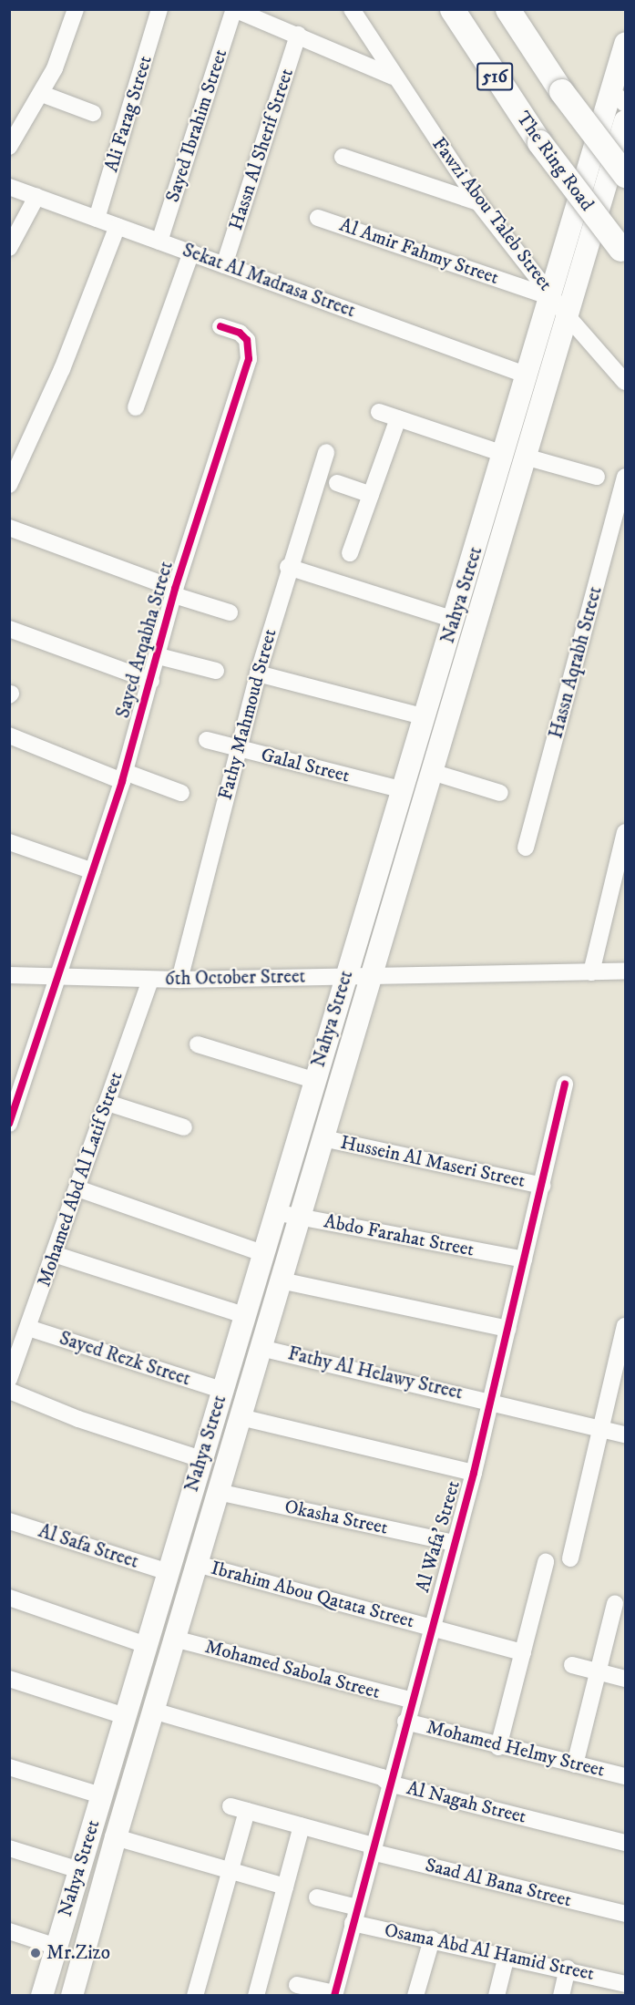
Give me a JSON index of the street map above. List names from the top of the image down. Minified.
{"streets":{"highway":["516","The Ring Road"],"main road":["Nahya Street"],"street":["Ali Farag Street","Sayed Ibrahim Street","Hassn Al Sherif Street","Fawzi Abou Taleb Street","Al Amir Fahmy Street","Sekat Al Madrasa Street","Sayed Arqabha Street","Hassn Aqrabh Street","Fathy Mahmoud Street","Galal Street","6th October Street","Hussein Al Maseri Street","Mohamed Abd Al Latif Street","Abdo Farahat Street","Sayed Rezk Street","Fathy Al Helawy Street","Okasha Street","Al Wafa' Street","Al Safa Street","Ibrahim Abou Qatata Street","Mohamed Sabola Street","Mohamed Helmy Street","Al Nagah Street","Saad Al Bana Street","Osama Abd Al Hamid Street"]},"crossings":[["Ali Farag Street","Sekat Al Madrasa Street"],["Sayed Ibrahim Street","Sekat Al Madrasa Street"],["Hassn Al Sherif Street","Sekat Al Madrasa Street"],["Fawzi Abou Taleb Street","Al Amir Fahmy Street"],["Fawzi Abou Taleb Street","Nahya Street"],["Al Amir Fahmy Street","Nahya Street"],["Sekat Al Madrasa Street","Nahya Street"],["Nahya Street","Galal Street"],["Nahya Street","6th October Street"],["Nahya Street","Hussein Al Maseri Street"],["Nahya Street","Abdo Farahat Street"],["Nahya Street","Sayed Rezk Street"],["Nahya Street","Fathy Al Helawy Street"],["Nahya Street","Okasha Street"],["Nahya Street","Al Safa Street"],["Nahya Street","Ibrahim Abou Qatata Street"],["Nahya Street","Mohamed Sabola Street"],["Nahya Street","Al Nagah Street"],["Sayed Arqabha Street","6th October Street"],["Fathy Mahmoud Street","Galal Street"],["Fathy Mahmoud Street","6th October Street"],["6th October Street","Mohamed Abd Al Latif Street"],["Hussein Al Maseri Street","Al Wafa' Street"],["Mohamed Abd Al Latif Street","Sayed Rezk Street"],["Abdo Farahat Street","Al Wafa' Street"],["Fathy Al Helawy Street","Al Wafa' Street"],["Okasha Street","Al Wafa' Street"],["Al Wafa' Street","Ibrahim Abou Qatata Street"],["Al Wafa' Street","Mohamed Sabola Street"],["Al Wafa' Street","Mohamed Helmy Street"],["Al Wafa' Street","Al Nagah Street"],["Al Wafa' Street","Saad Al Bana Street"],["Al Wafa' Street","Osama Abd Al Hamid Street"]],"places":["Mr.Zizo"]}
